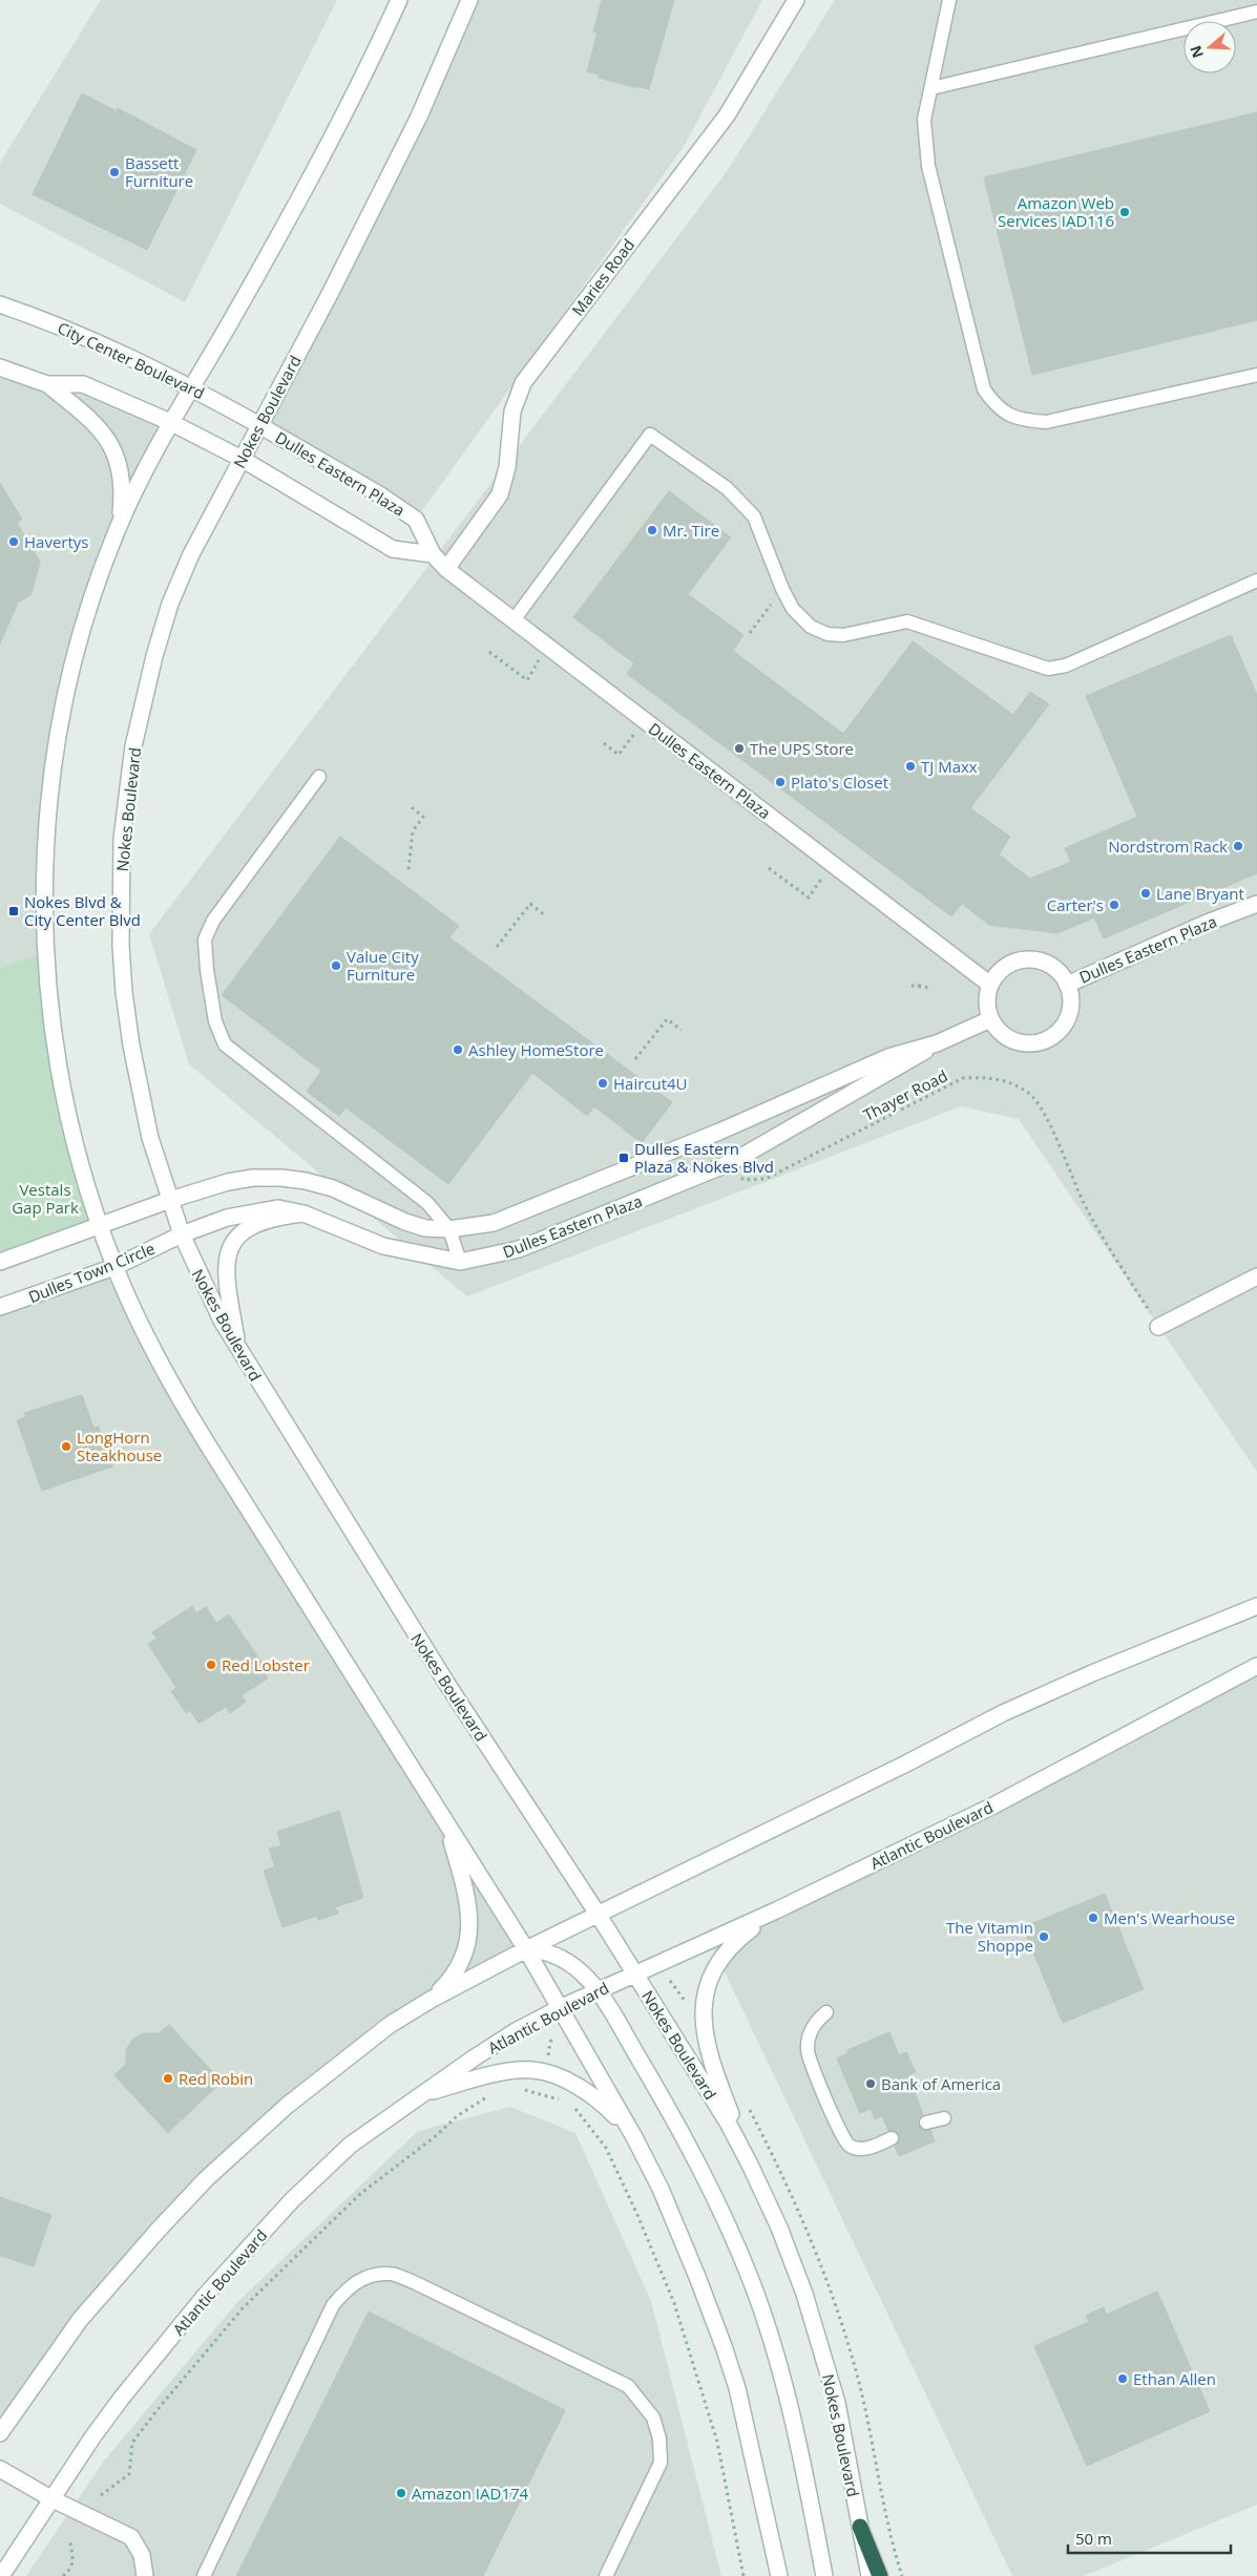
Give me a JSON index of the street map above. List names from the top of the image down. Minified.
{"streets":{"main road":["Maries Road","City Center Boulevard","Nokes Boulevard","Dulles Eastern Plaza","Dulles Town Circle","Atlantic Boulevard"],"path":["Thayer Road"]},"crossings":[["Maries Road","Dulles Eastern Plaza"],["City Center Boulevard","Nokes Boulevard"],["City Center Boulevard","Dulles Eastern Plaza"],["Nokes Boulevard","Dulles Eastern Plaza"],["Nokes Boulevard","Dulles Town Circle"],["Nokes Boulevard","Atlantic Boulevard"],["Dulles Eastern Plaza","Thayer Road"],["Dulles Eastern Plaza","Dulles Town Circle"]],"parks":["Vestals Gap Park"],"places":{"other":["Bassett Furniture","Amazon Web Services IAD116","Mr. Tire","Havertys","The UPS Store","TJ Maxx","Plato's Closet","Nordstrom Rack","Lane Bryant","Carter's","Value City Furniture","Ashley HomeStore","Haircut4U","LongHorn Steakhouse","Red Lobster","Men's Wearhouse","The Vitamin Shoppe","Red Robin","Bank of America","Ethan Allen","Amazon IAD174"],"transit":["Nokes Blvd & City Center Blvd","Dulles Eastern Plaza & Nokes Blvd"]},"scale_bar":"50 m","north":"left"}
